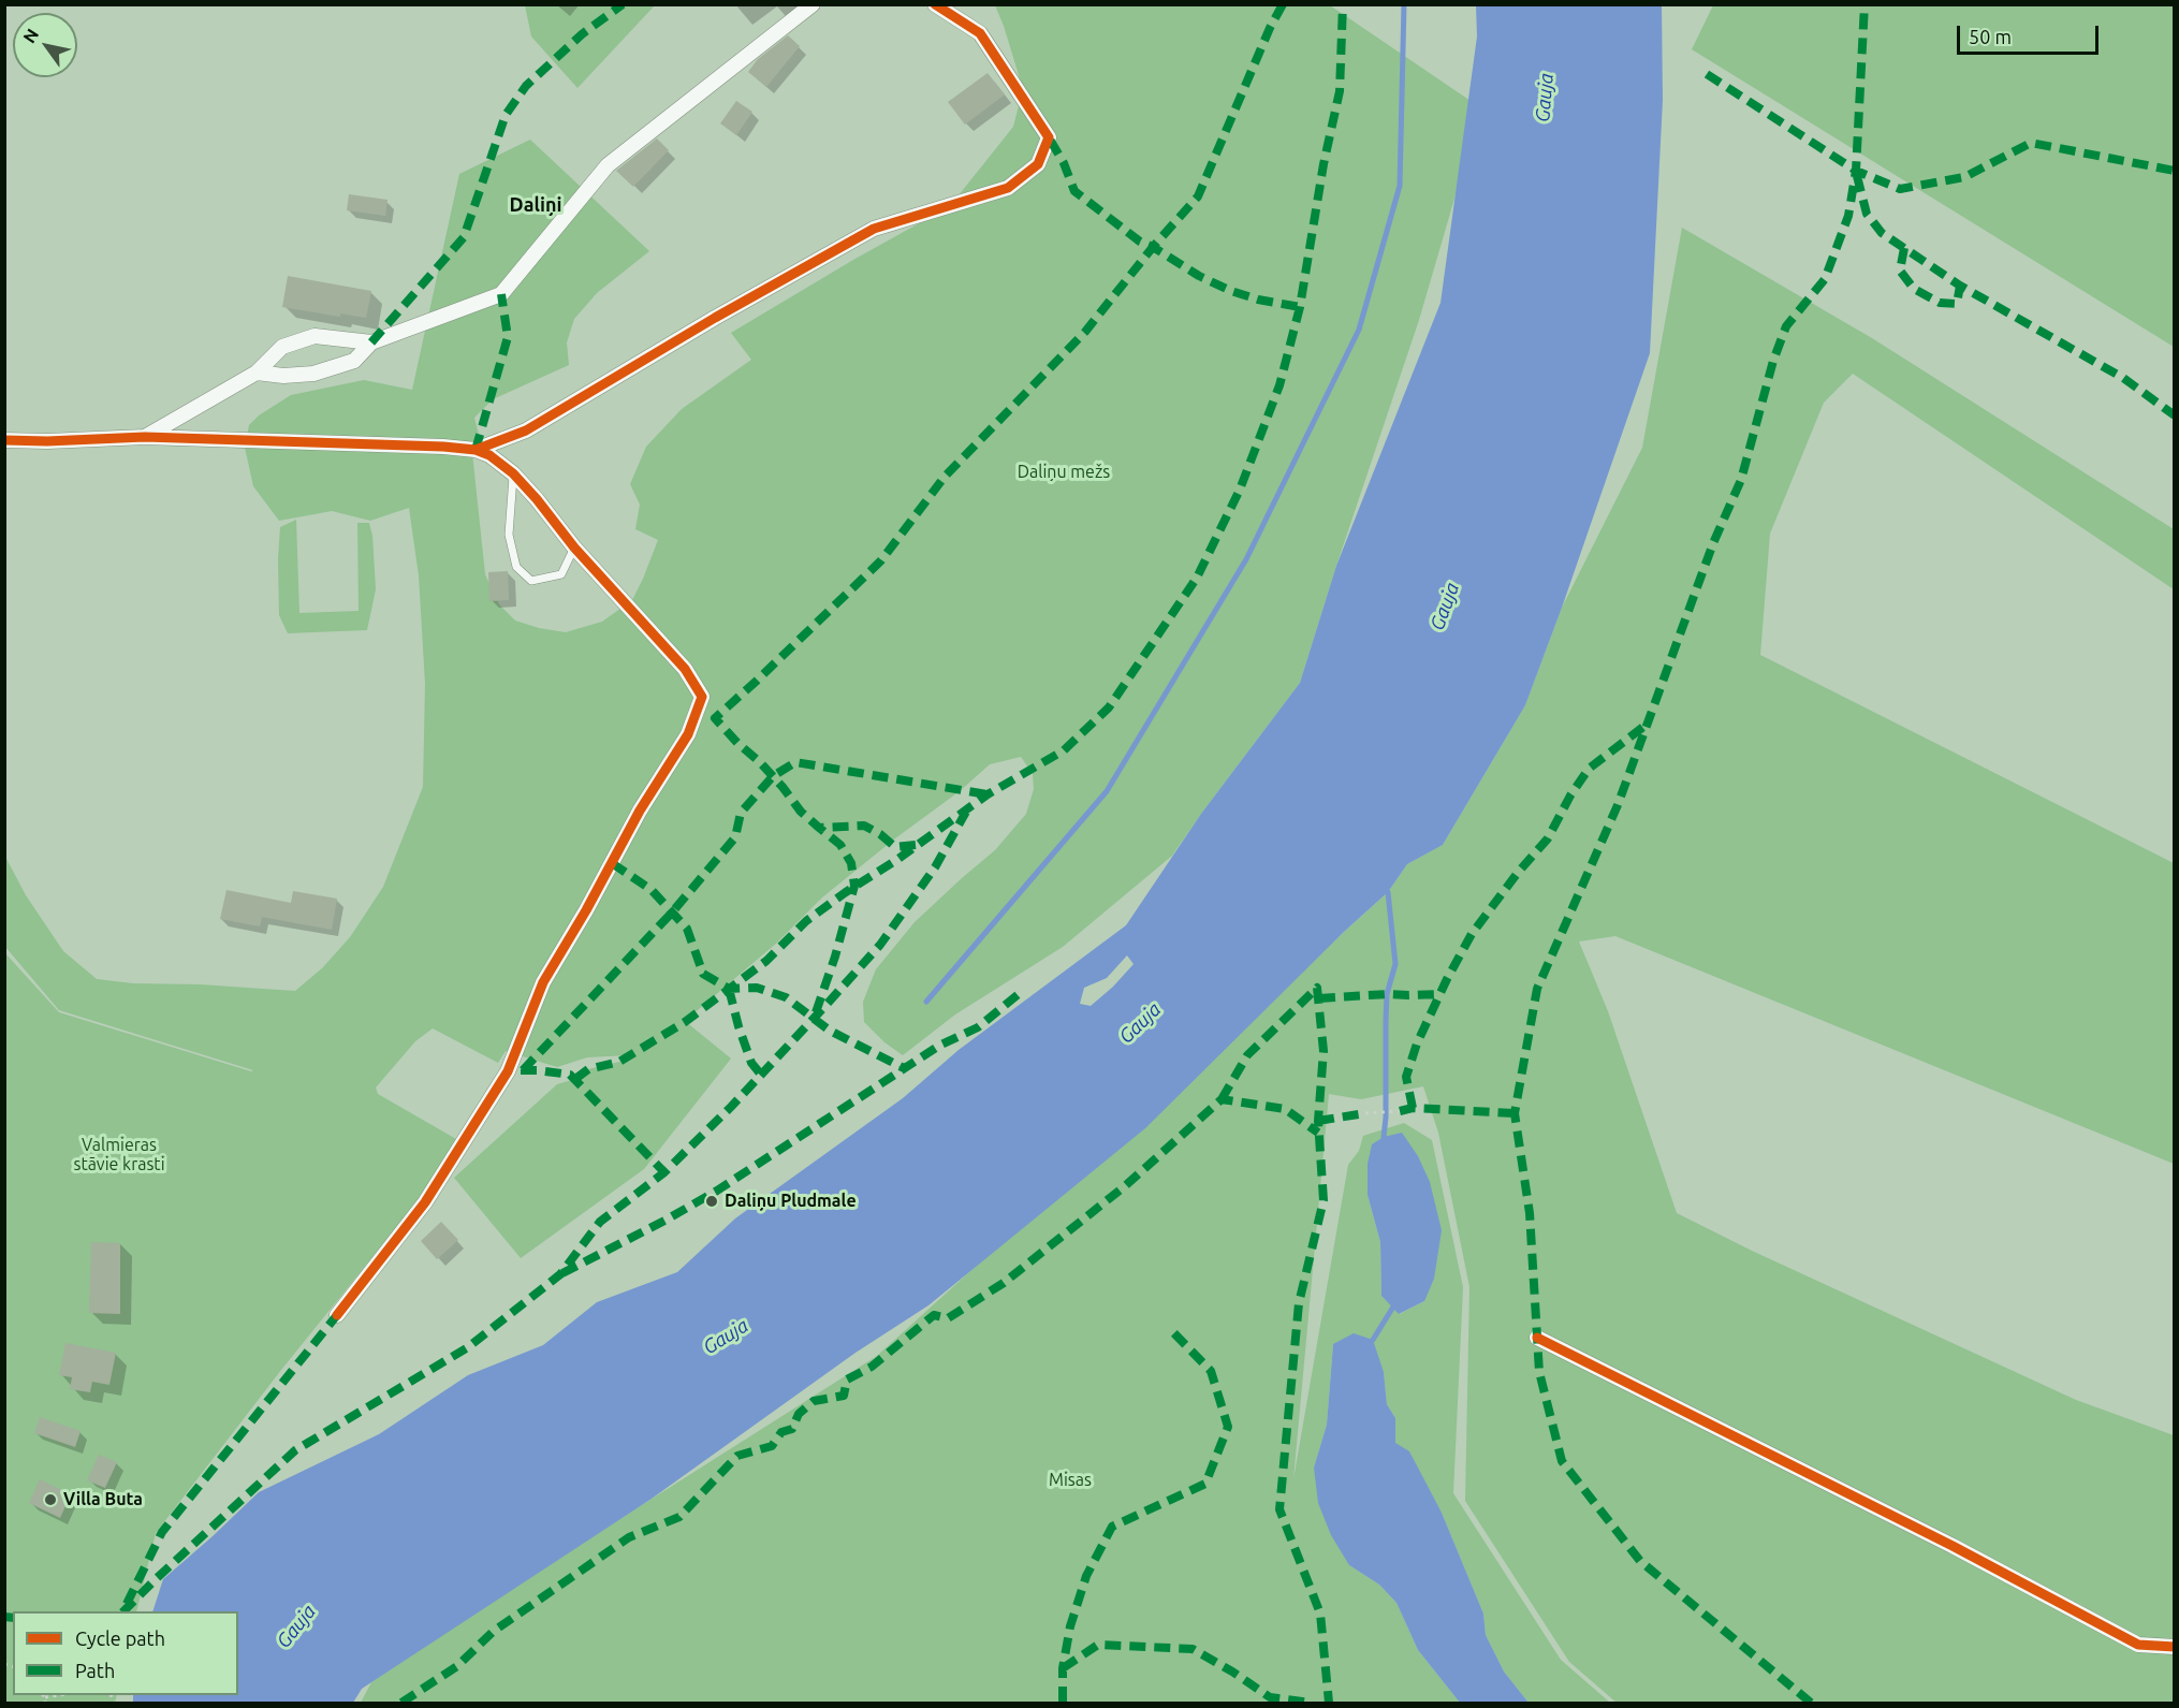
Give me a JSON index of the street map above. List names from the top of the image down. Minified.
{"districts":["Daliņi"],"water":["Gauja"],"parks":["Daliņu mežs","Valmieras stāvie krasti","Misas"],"places":["Daliņu Pludmale","Villa Buta"],"legend":["Cycle path","Path"],"scale_bar":"50 m","north":"top left"}
